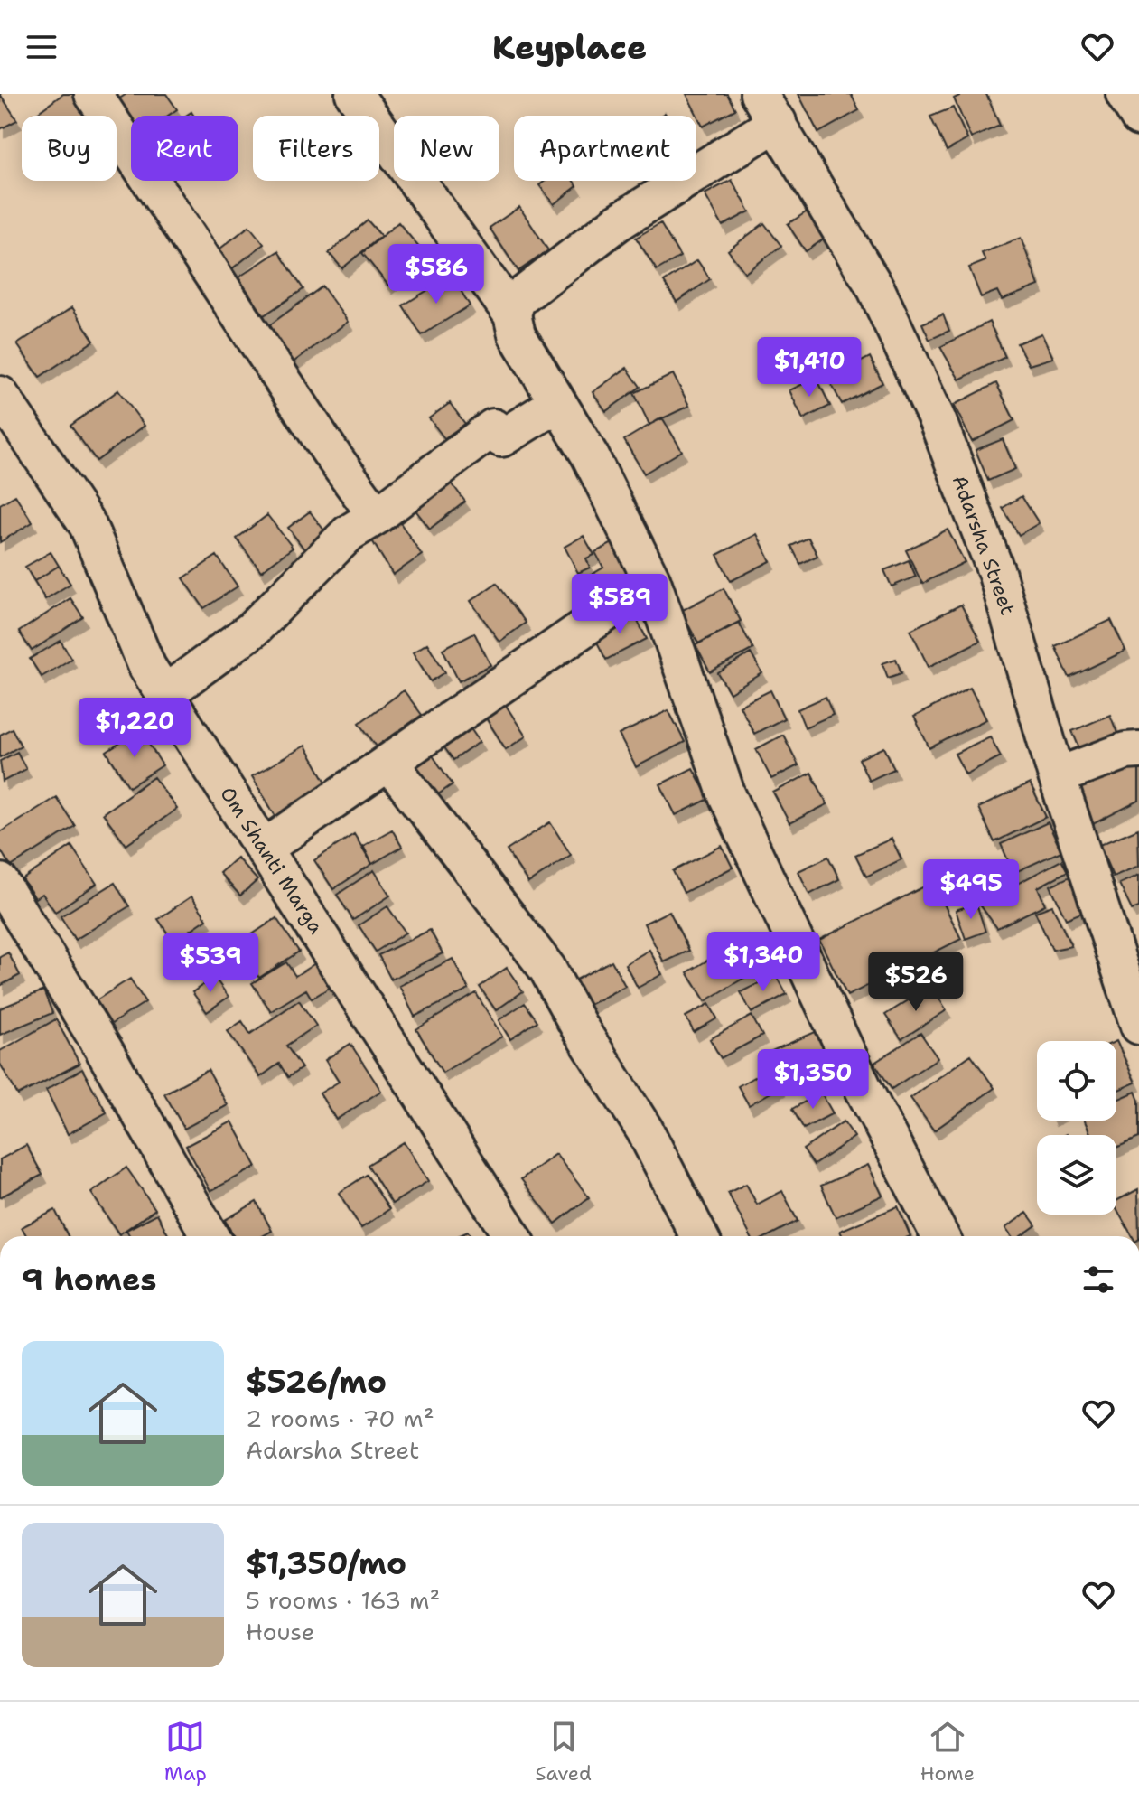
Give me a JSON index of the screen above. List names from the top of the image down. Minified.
{"streets":{"street":["Adarsha Street","Om Shanti Marga"]},"page":{"header":"Keyplace","chip":["Buy","Rent","Filters","New","Apartment"],"price":["$586","$1,410","$589","$1,220","$495","$1,340","$539","$526","$1,350"],"heading":"9 homes","list":[{"name":"$526/mo","note":"2 rooms · 70 m² · Adarsha Street"},{"name":"$1,350/mo","note":"5 rooms · 163 m² · House"}],"tabs":["Map","Saved","Home"]}}
